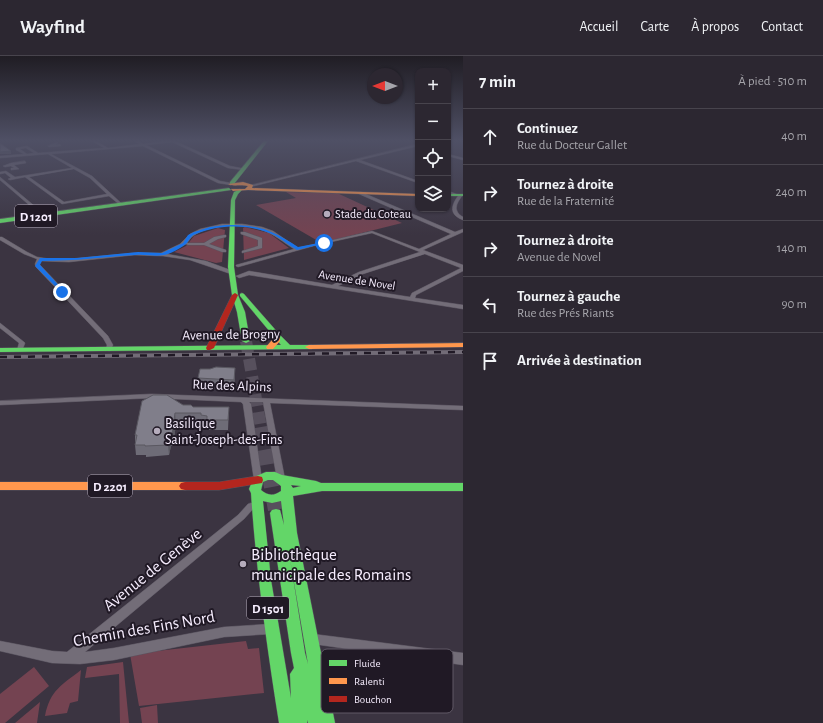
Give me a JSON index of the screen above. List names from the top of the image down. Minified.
{"streets":{"main road":["D 1201","Avenue de Brogny","D 2201","D 1501"],"street":["Avenue de Novel","Rue des Alpins","Avenue de Genève","Chemin des Fins Nord"]},"crossings":[["D 2201","D 1501"],["Avenue de Genève","D 1501"],["Avenue de Genève","Chemin des Fins Nord"],["D 1501","Chemin des Fins Nord"]],"places":["Stade du Coteau","Basilique Saint-Joseph-des-Fins","Bibliothèque municipale des Romains"],"legend":["Fluide","Ralenti","Bouchon"],"north":"left","page":{"header":"Wayfind","nav":["Accueil","Carte","À propos","Contact"],"heading":["7 min","À pied · 510 m"],"map_buttons":["+","−"],"list":[["Continuez","Rue du Docteur Gallet","40 m"],["Tournez à droite","Rue de la Fraternité","240 m"],["Tournez à droite","Avenue de Novel","140 m"],["Tournez à gauche","Rue des Prés Riants","90 m"],"Arrivée à destination"]}}
